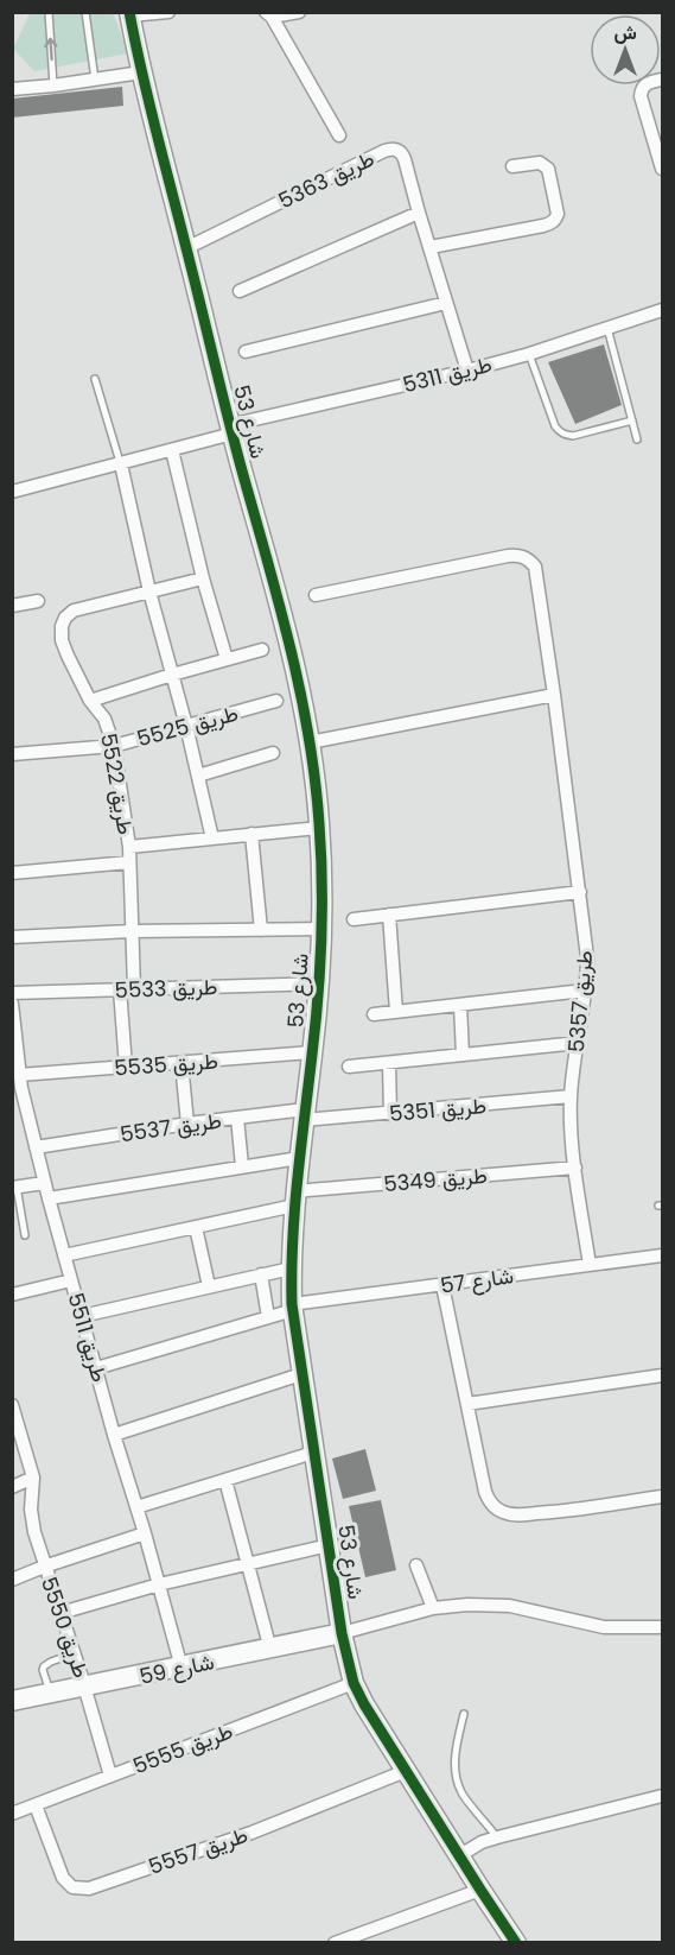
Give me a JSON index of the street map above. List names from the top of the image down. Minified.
{"streets":{"street":["طريق 5363","طريق 5311","شارع 53","طريق 5525","طريق 5522","طريق 5533","طريق 5357","طريق 5535","طريق 5351","طريق 5537","طريق 5349","شارع 57","طريق 5511","طريق 5550","شارع 59","طريق 5555","طريق 5557"]},"crossings":[["طريق 5363","طريق 5311"],["طريق 5363","شارع 53"],["طريق 5311","شارع 53"],["شارع 53","طريق 5533"],["شارع 53","طريق 5535"],["شارع 53","طريق 5351"],["شارع 53","طريق 5537"],["شارع 53","طريق 5349"],["شارع 53","شارع 57"],["شارع 53","شارع 59"],["شارع 53","طريق 5555"],["شارع 53","طريق 5557"],["طريق 5525","طريق 5522"],["طريق 5522","طريق 5533"],["طريق 5357","طريق 5351"],["طريق 5357","طريق 5349"],["طريق 5357","شارع 57"],["طريق 5535","طريق 5511"],["طريق 5351","طريق 5537"],["طريق 5537","طريق 5511"],["طريق 5349","طريق 5511"],["شارع 57","طريق 5511"],["طريق 5511","شارع 59"],["طريق 5550","شارع 59"],["طريق 5550","طريق 5555"],["طريق 5555","طريق 5557"]],"north":"top"}
